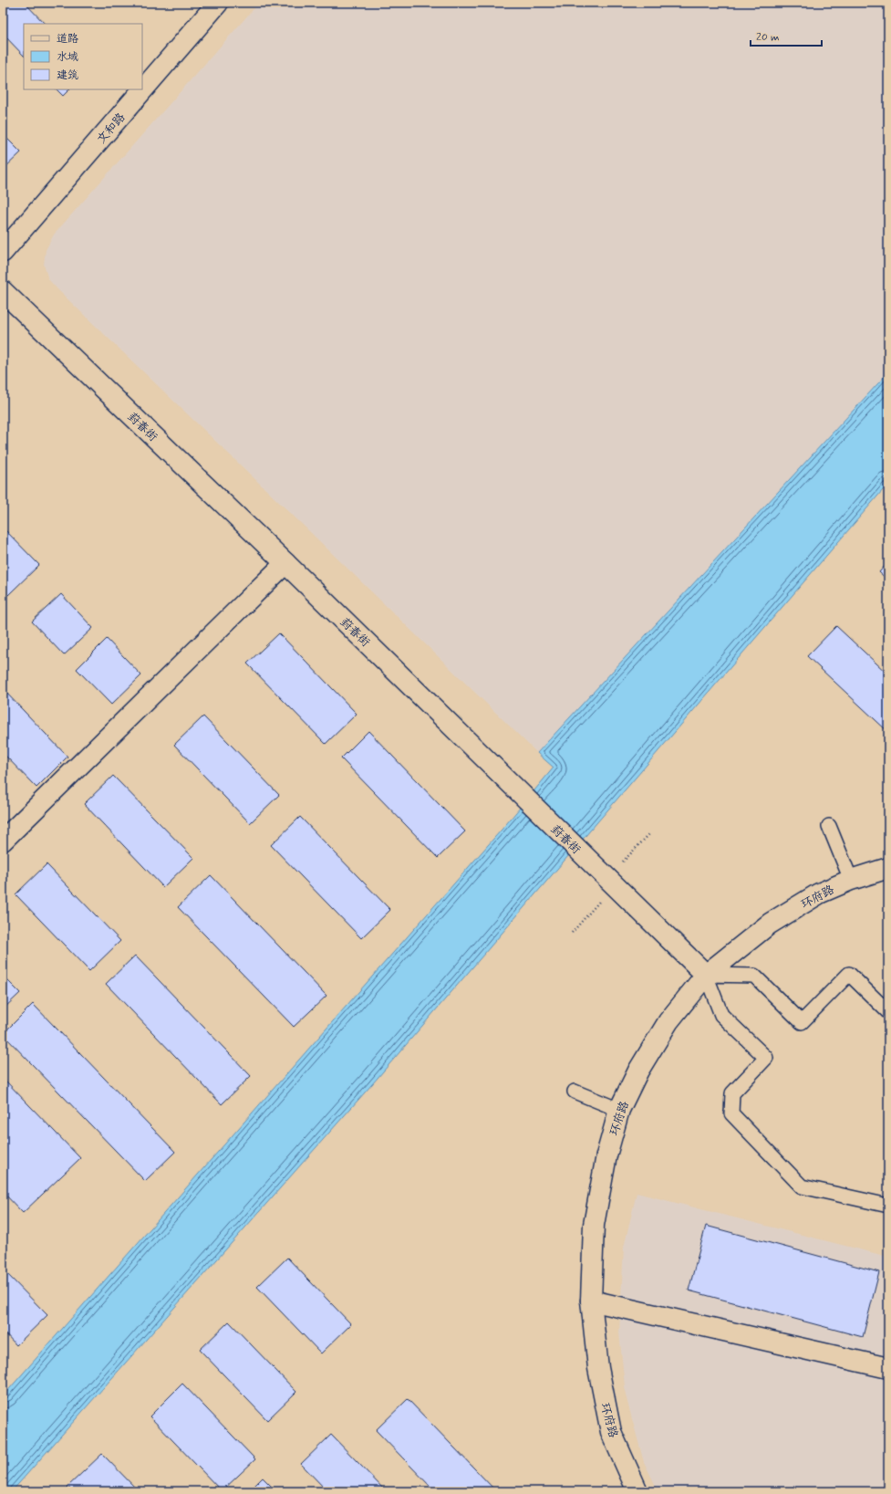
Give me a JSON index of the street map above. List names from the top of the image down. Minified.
{"streets":{"street":["文和路","葑春街","环府路"]},"crossings":[["葑春街","环府路"]],"legend":["道路","水域","建筑"],"scale_bar":"20 m"}
